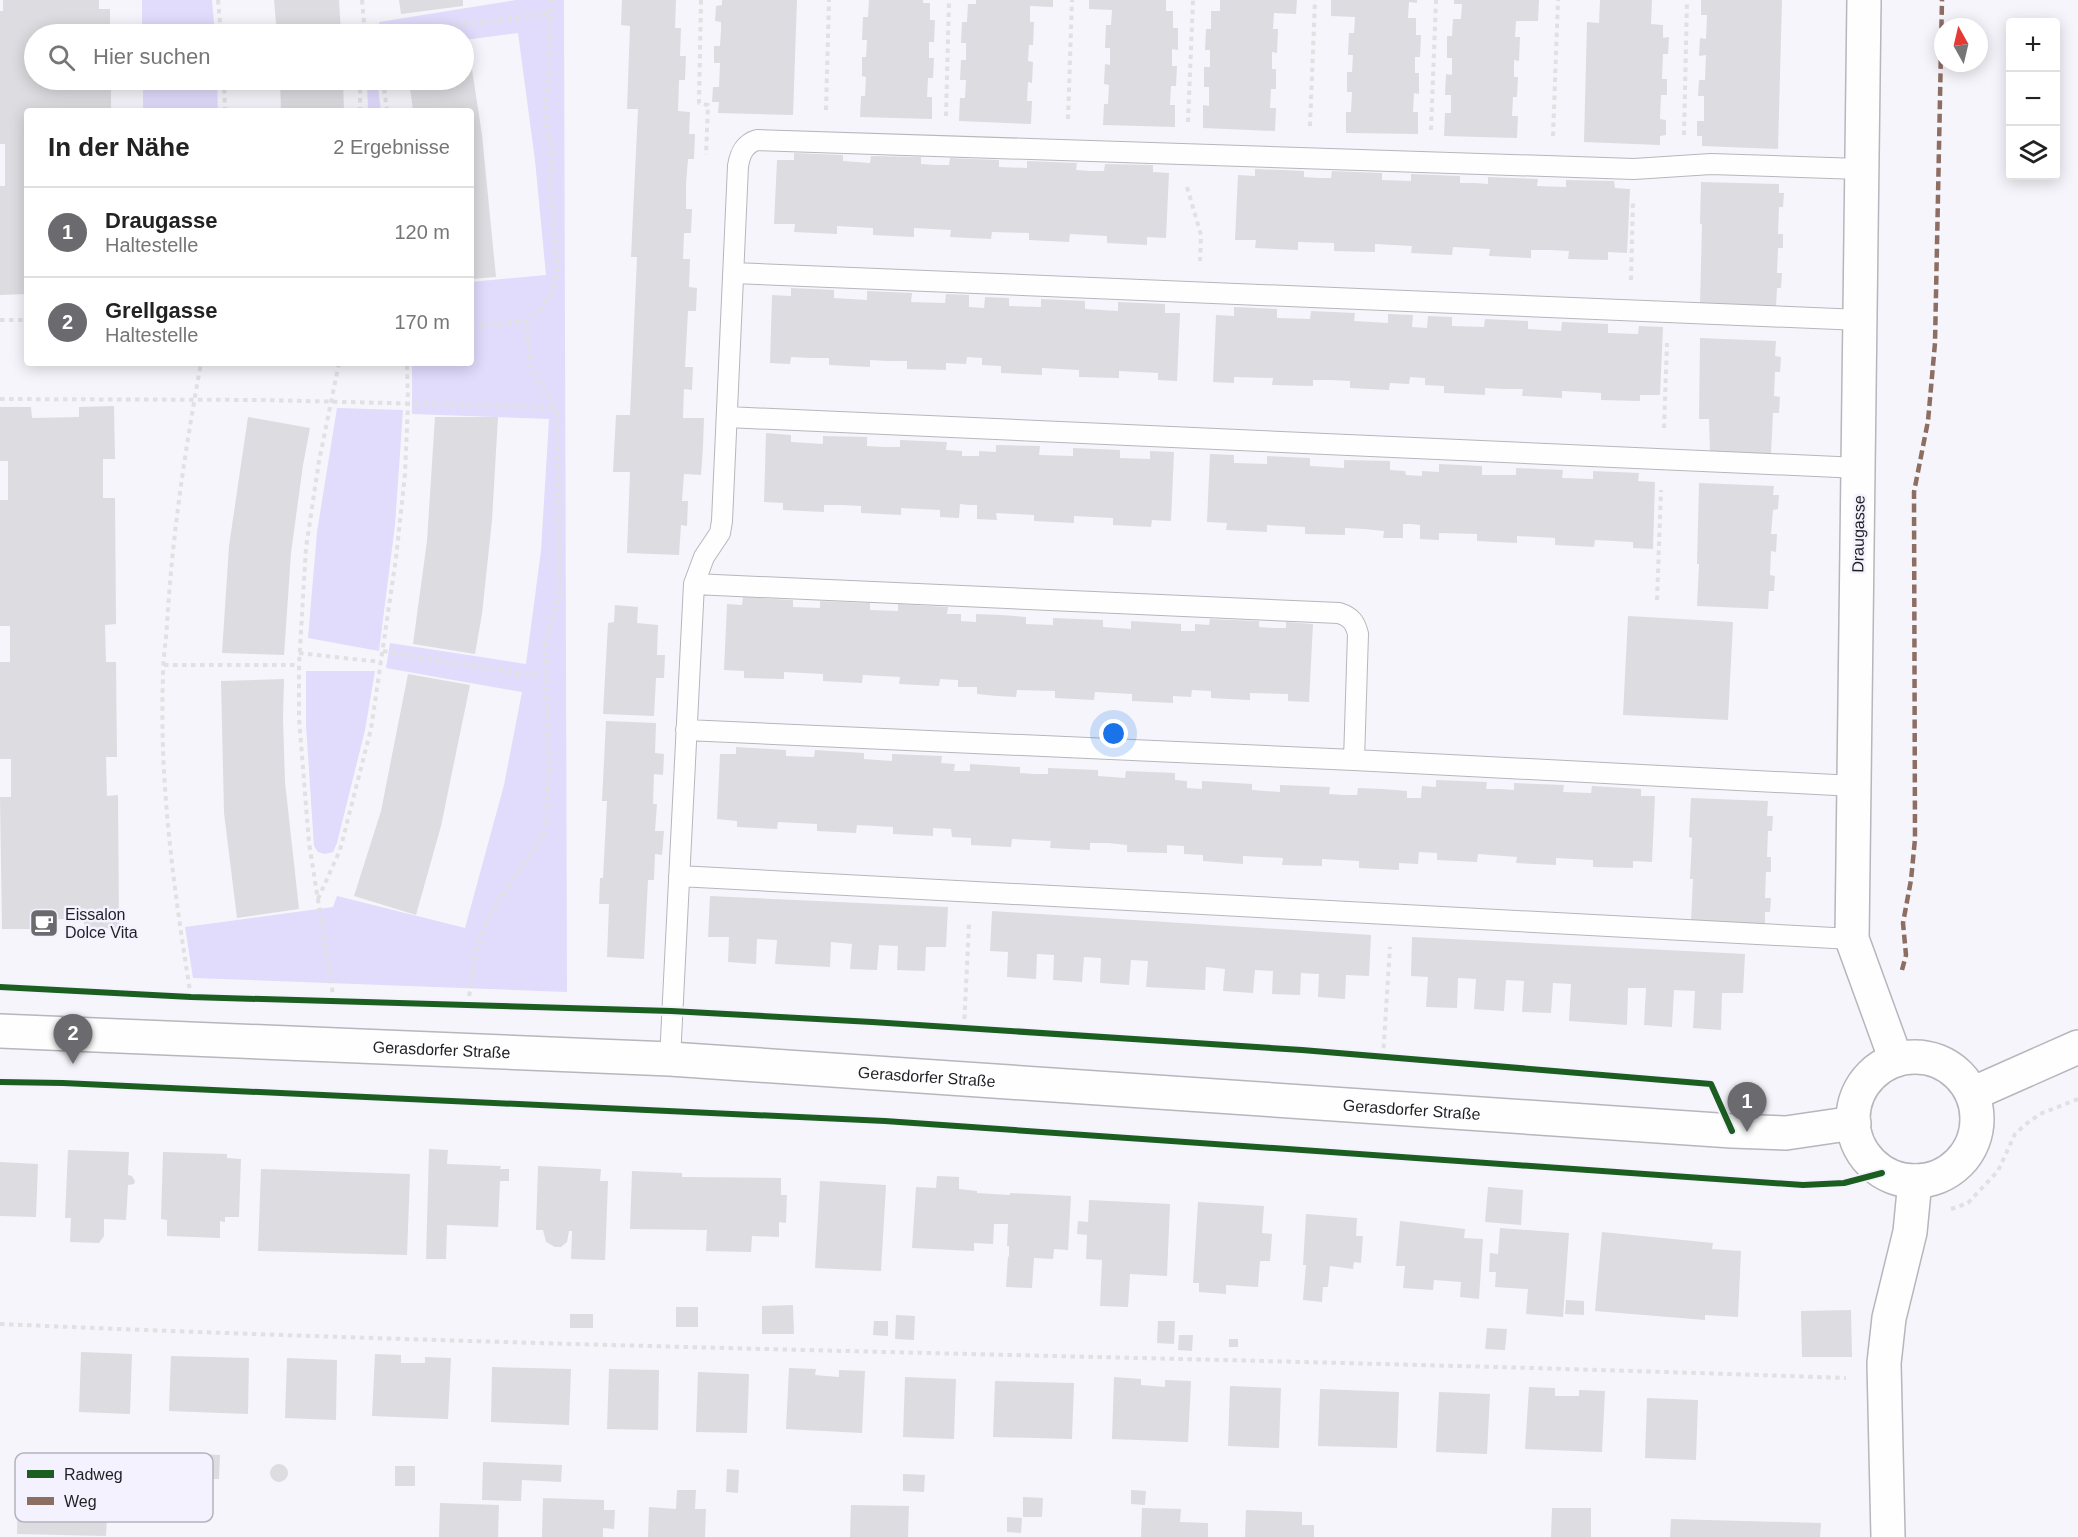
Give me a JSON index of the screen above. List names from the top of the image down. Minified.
{"streets":{"main road":["Draugasse","Gerasdorfer Straße"]},"crossings":[["Draugasse","Gerasdorfer Straße"]],"places":{"cafe":["Eissalon Dolce Vita"]},"legend":["Radweg","Weg"],"north":"top","page":{"map_buttons":["+","−"],"search":"Hier suchen","heading":["In der Nähe","2 Ergebnisse"],"list":[{"mark":"1","name":"Draugasse","note":"Haltestelle","value":"120 m"},{"mark":"2","name":"Grellgasse","note":"Haltestelle","value":"170 m"}],"pins":["2","1"]}}
